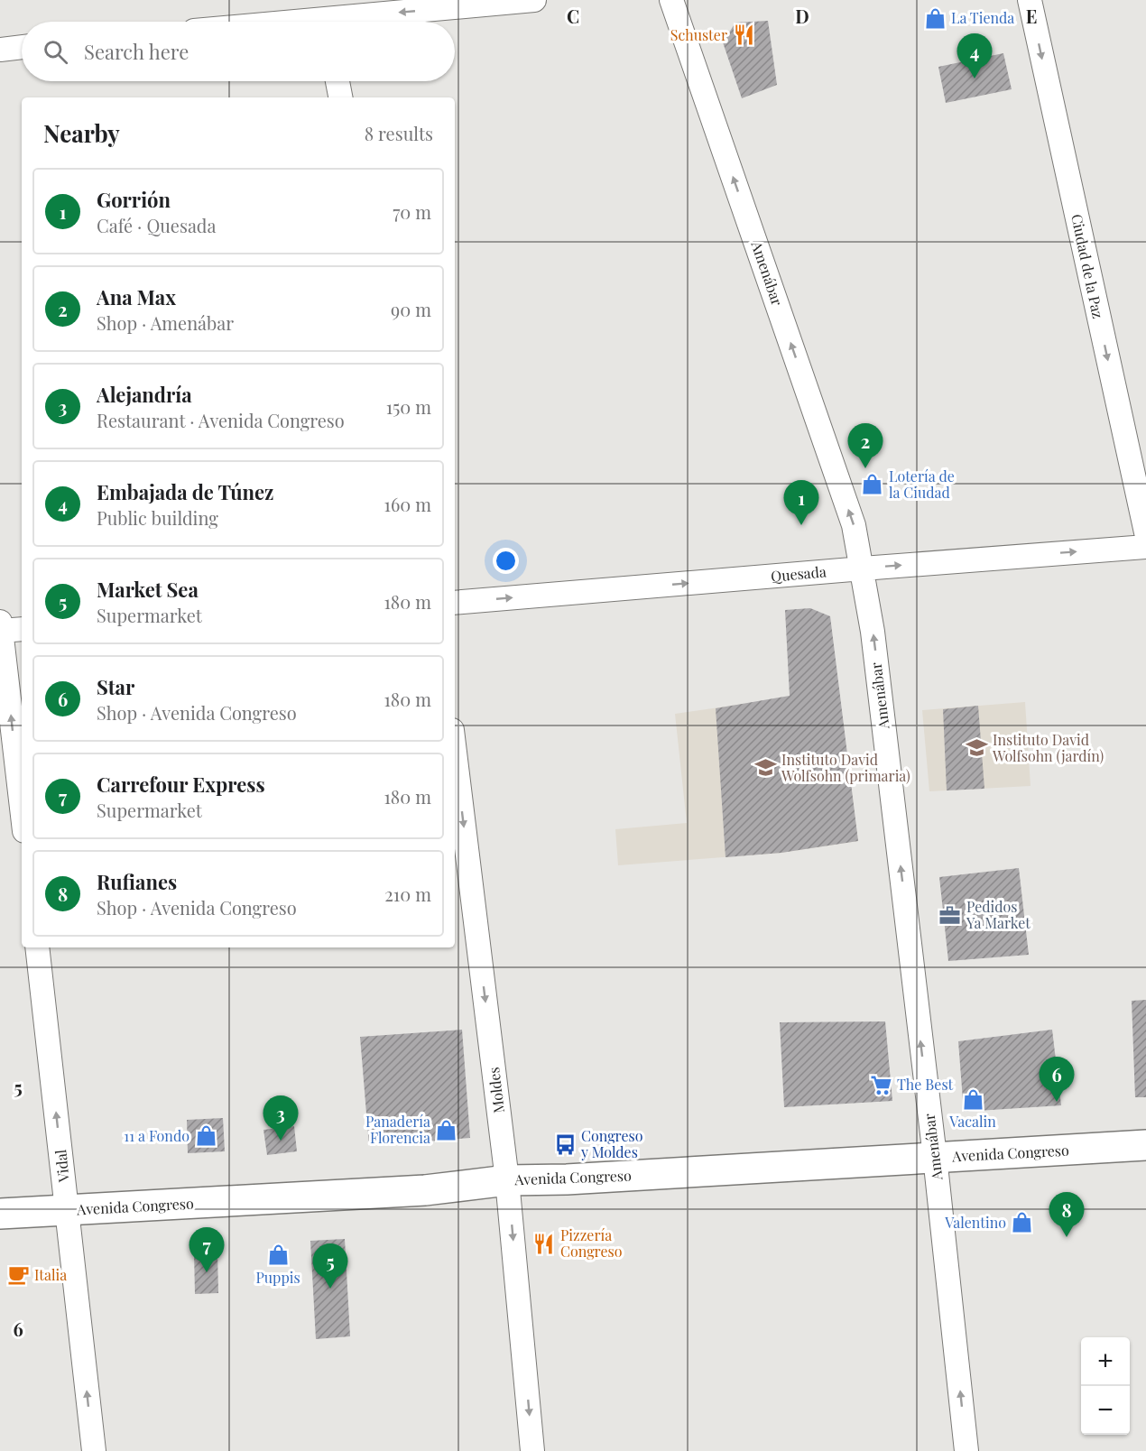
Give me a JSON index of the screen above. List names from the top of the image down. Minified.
{"streets":{"main road":["Avenida Congreso"],"street":["Ciudad de la Paz","Amenábar","Quesada","Moldes","Vidal"]},"crossings":[["Amenábar","Quesada"],["Amenábar","Avenida Congreso"],["Moldes","Avenida Congreso"],["Avenida Congreso","Vidal"]],"one_way":["Ciudad de la Paz","Amenábar","Quesada","Moldes","Vidal"],"places":{"shop":["La Tienda","Lotería de la Ciudad","Vacalin","Panadería Florencia","11 a Fondo","Valentino","Puppis"],"restaurant":["Schuster","Pizzería Congreso"],"school or university":["Instituto David Wolfsohn (jardín)","Instituto David Wolfsohn (primaria)"],"office":["Pedidos Ya Market"],"supermarket":["The Best"],"bus stop":["Congreso y Moldes"],"cafe":["Italia"]},"page":{"search":"Search here","pins":["4","2","1","6","3","8","7","5"],"heading":["Nearby","8 results"],"list":[{"mark":"1","name":"Gorrión","note":"Café · Quesada","value":"70 m"},{"mark":"2","name":"Ana Max","note":"Shop · Amenábar","value":"90 m"},{"mark":"3","name":"Alejandría","note":"Restaurant · Avenida Congreso","value":"150 m"},{"mark":"4","name":"Embajada de Túnez","note":"Public building","value":"160 m"},{"mark":"5","name":"Market Sea","note":"Supermarket","value":"180 m"},{"mark":"6","name":"Star","note":"Shop · Avenida Congreso","value":"180 m"},{"mark":"7","name":"Carrefour Express","note":"Supermarket","value":"180 m"},{"mark":"8","name":"Rufianes","note":"Shop · Avenida Congreso","value":"210 m"}],"map_buttons":["+","−"]},"grid":{"columns":["C","D","E"],"rows":["5","6"]}}
